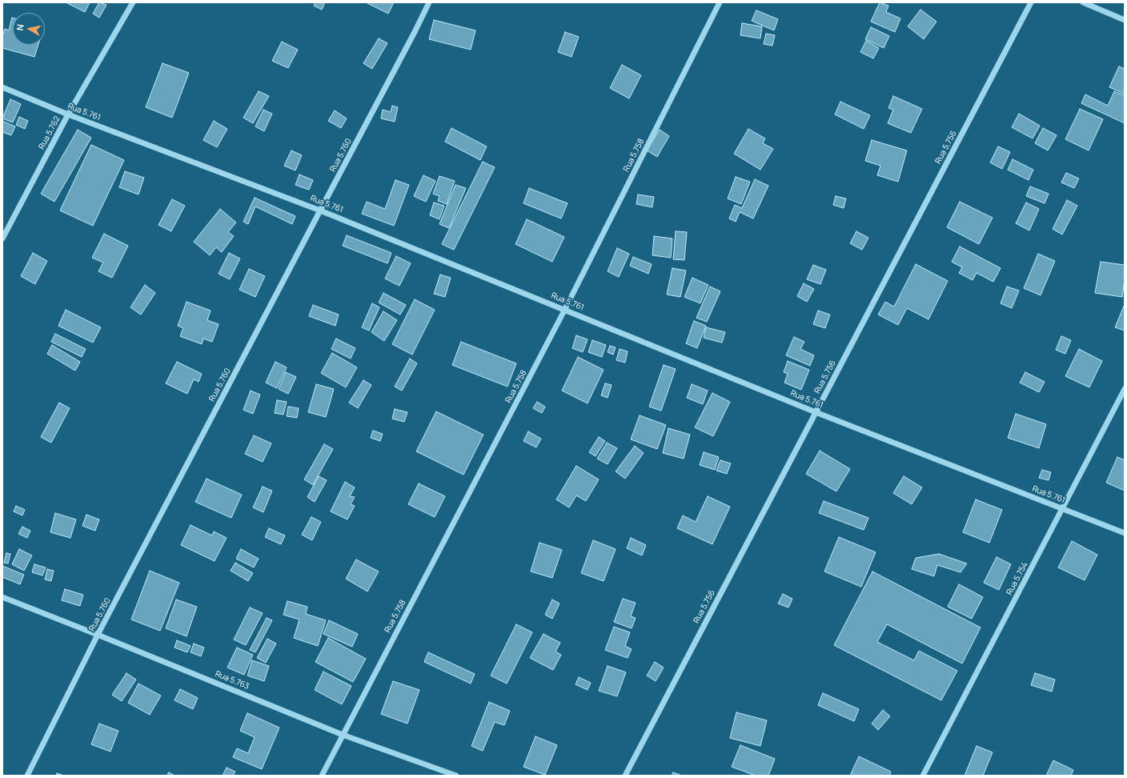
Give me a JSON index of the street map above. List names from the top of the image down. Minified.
{"streets":{"street":["Rua 5.761","Rua 5.762","Rua 5.756","Rua 5.760","Rua 5.758","Rua 5.754","Rua 5.763"]},"crossings":[["Rua 5.761","Rua 5.762"],["Rua 5.761","Rua 5.756"],["Rua 5.761","Rua 5.760"],["Rua 5.761","Rua 5.758"],["Rua 5.761","Rua 5.754"],["Rua 5.760","Rua 5.763"],["Rua 5.758","Rua 5.763"]],"north":"left"}
